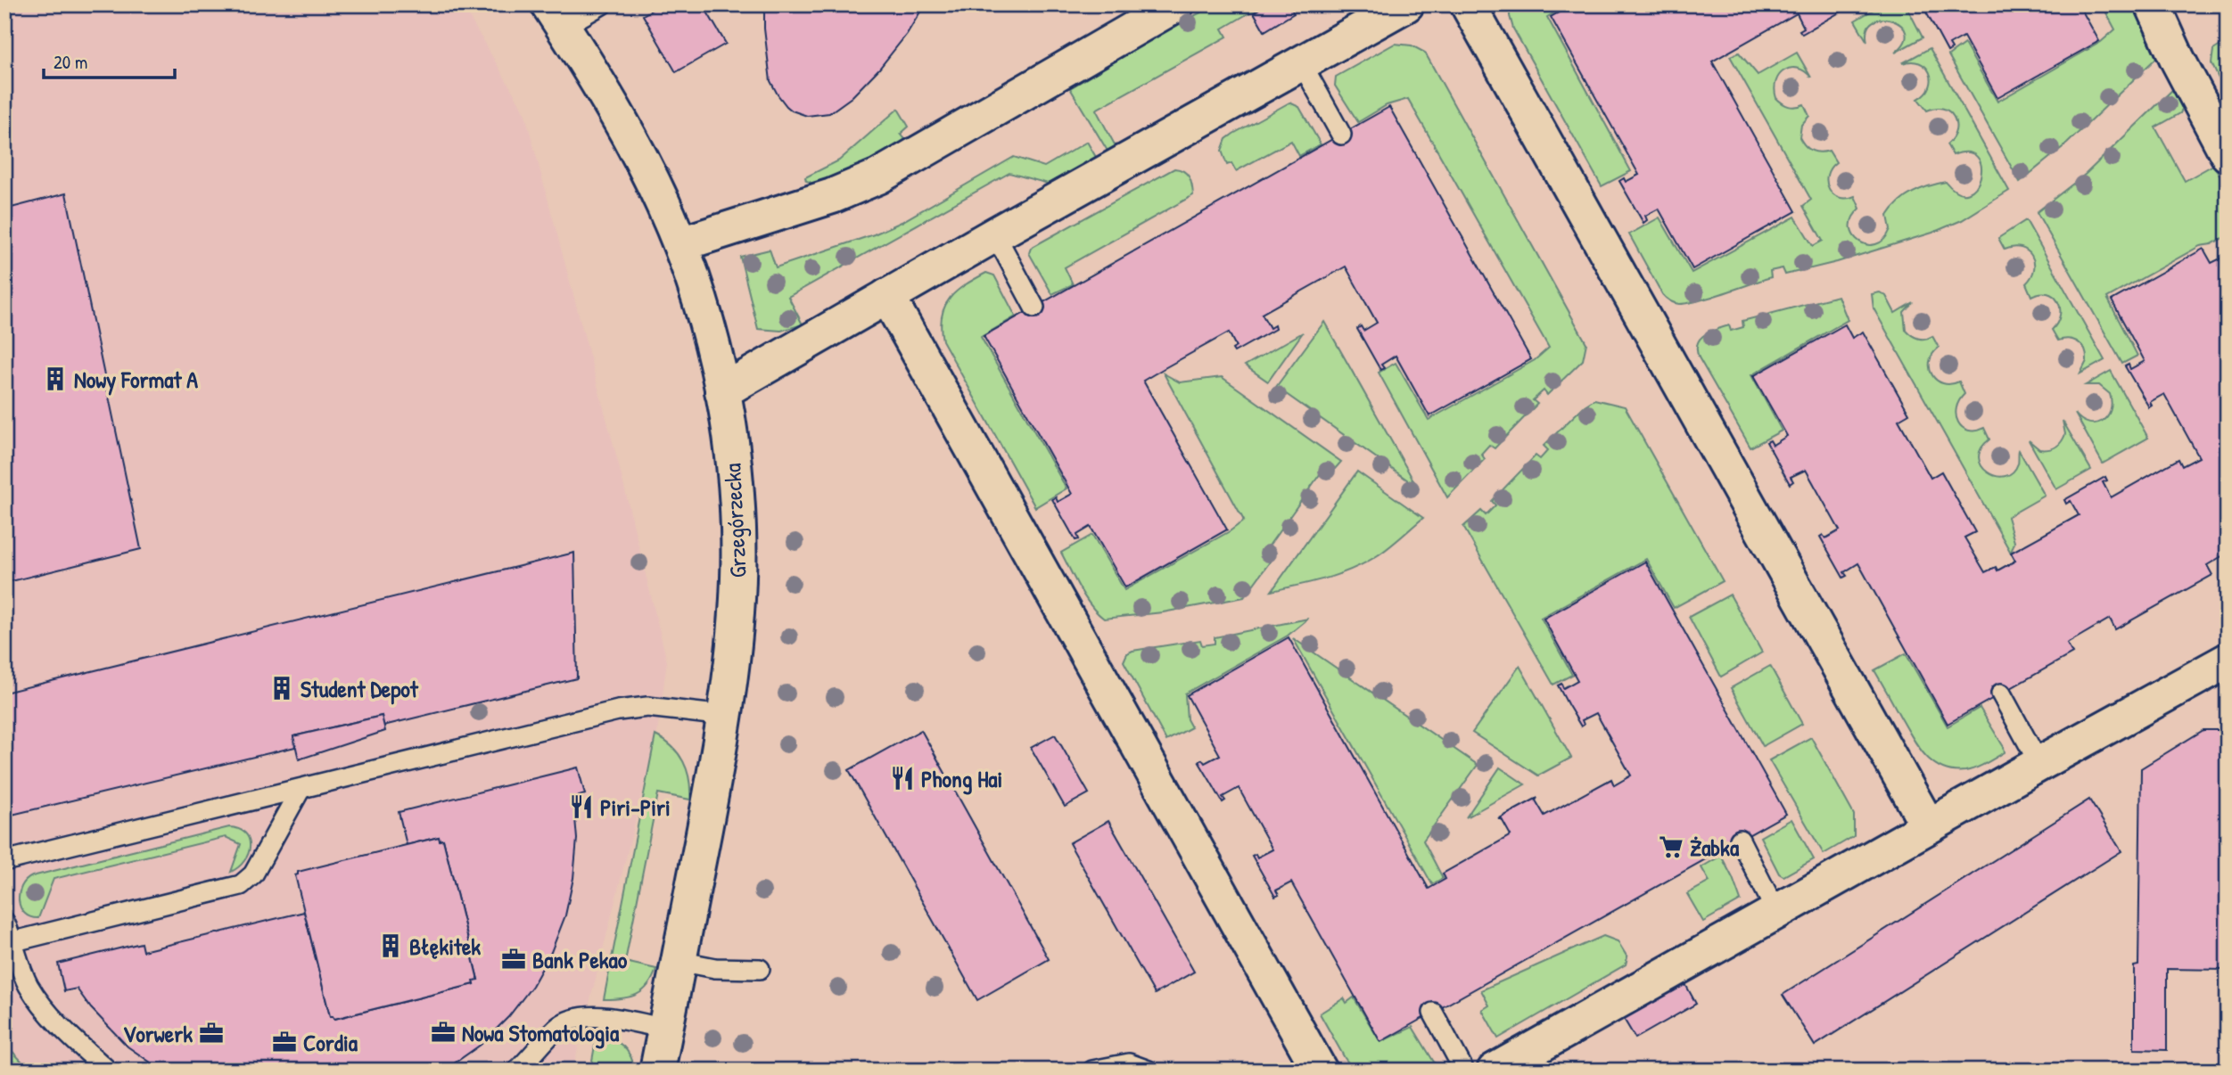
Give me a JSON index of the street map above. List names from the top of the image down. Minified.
{"streets":{"street":["Grzegórzecka"]},"places":{"building":["Nowy Format A","Student Depot","Błękitek"],"restaurant":["Phong Hai","Piri-Piri"],"supermarket":["Żabka"],"office":["Bank Pekao","Nowa Stomatologia","Vorwerk","Cordia"]},"scale_bar":"20 m"}
